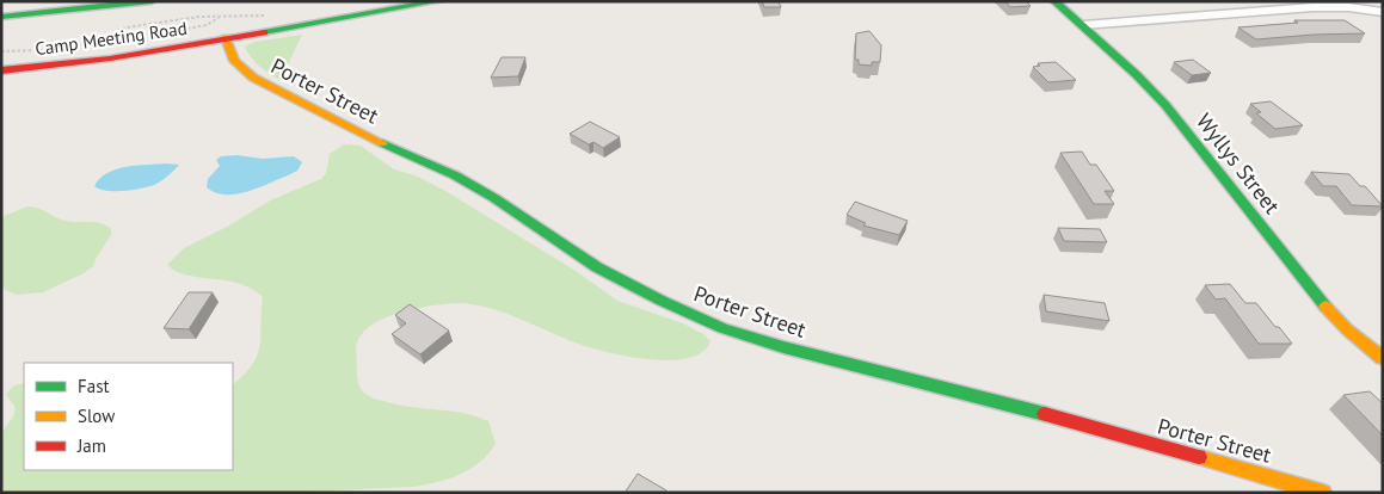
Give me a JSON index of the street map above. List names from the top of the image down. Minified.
{"streets":{"main road":["Camp Meeting Road","Porter Street","Wyllys Street"]},"crossings":[["Camp Meeting Road","Porter Street"]],"legend":["Fast","Slow","Jam"]}
